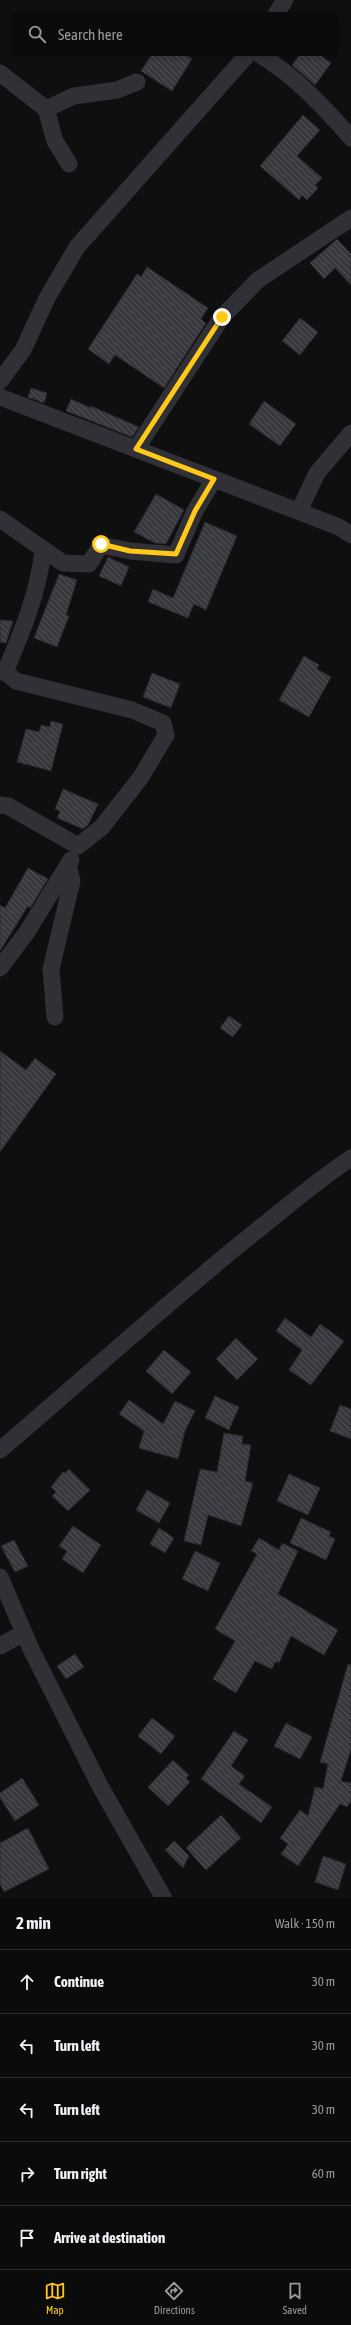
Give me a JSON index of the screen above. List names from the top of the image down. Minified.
{"page":{"search":"Search here","heading":["2 min","Walk · 150 m"],"list":[["Continue","30 m"],["Turn left","30 m"],["Turn left","30 m"],["Turn right","60 m"],"Arrive at destination"],"nav":["Map","Directions","Saved"]}}
